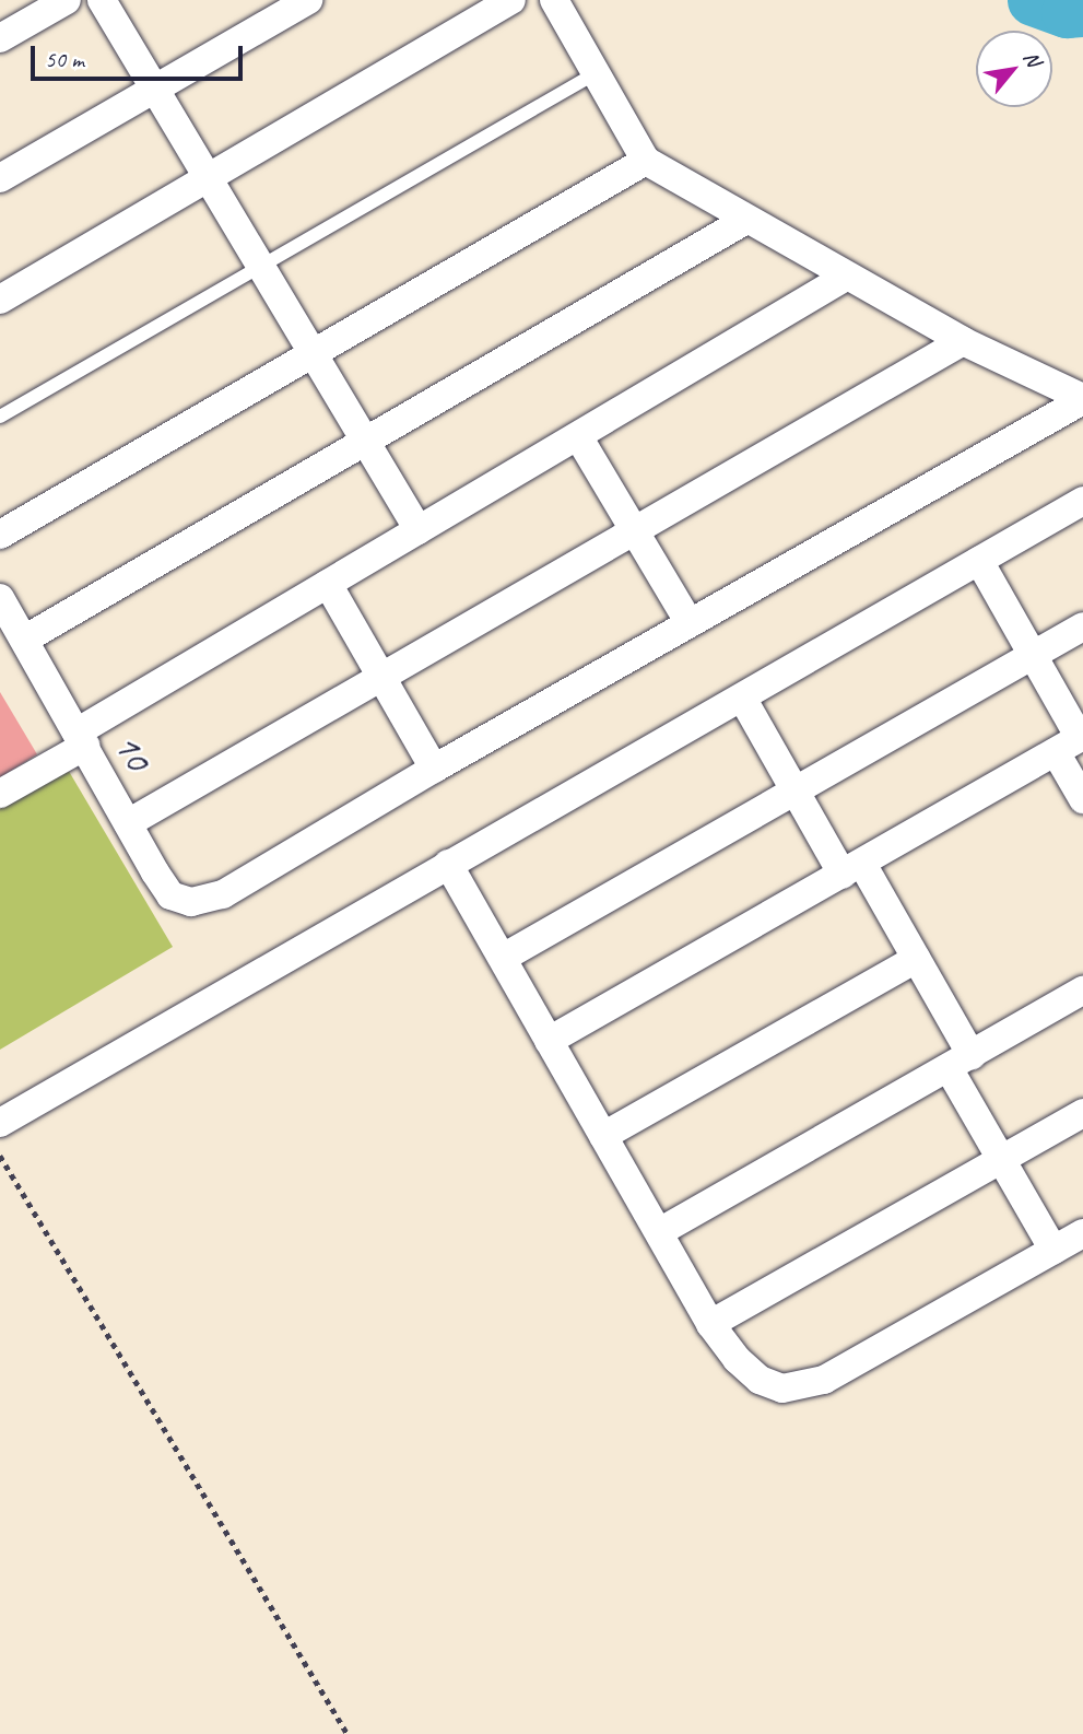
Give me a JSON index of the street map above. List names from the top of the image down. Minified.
{"streets":{"street":["10"]},"scale_bar":"50 m","north":"top right"}
